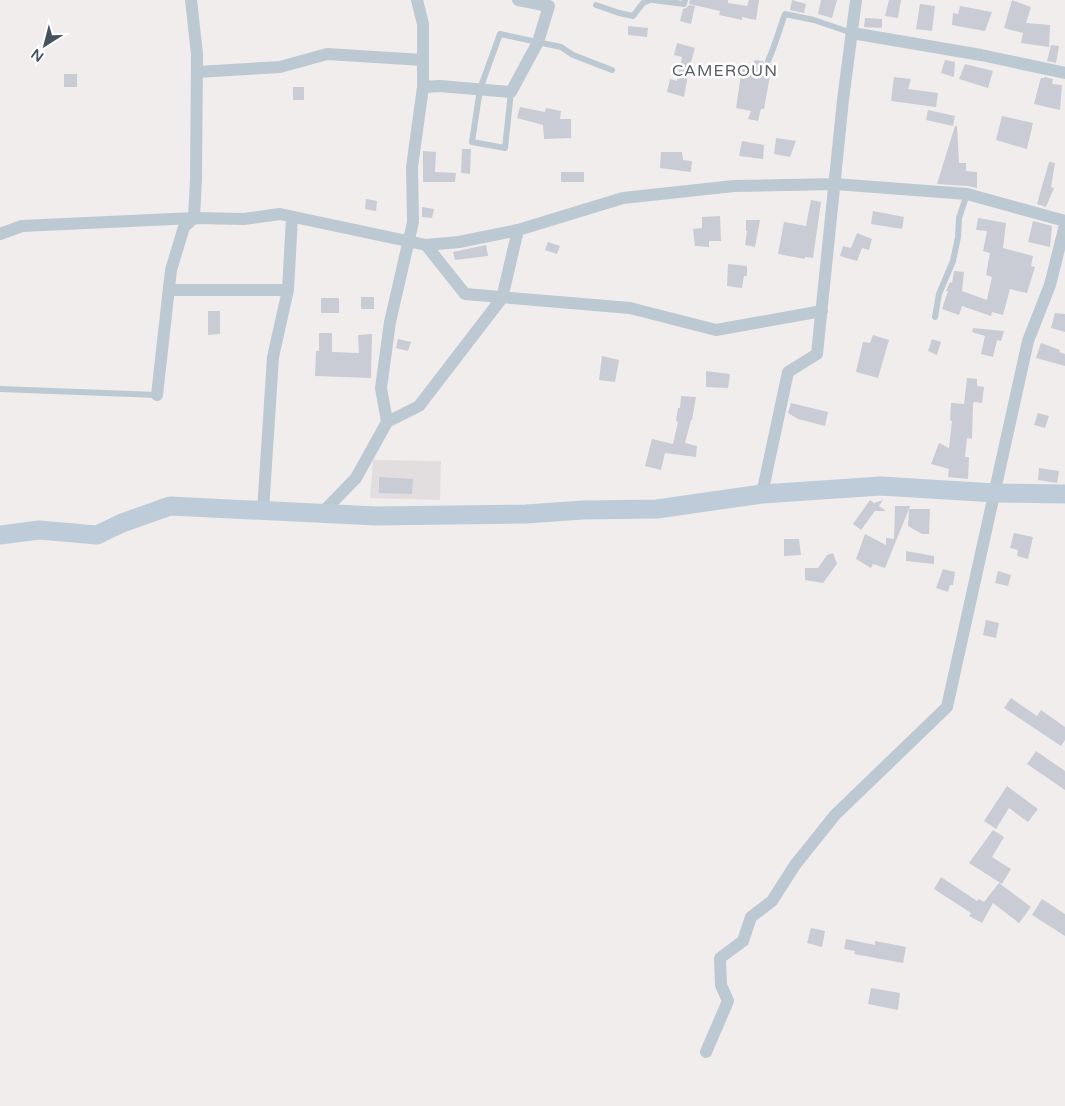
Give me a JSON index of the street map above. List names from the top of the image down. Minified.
{"districts":["CAMEROUN"],"north":"bottom left"}
